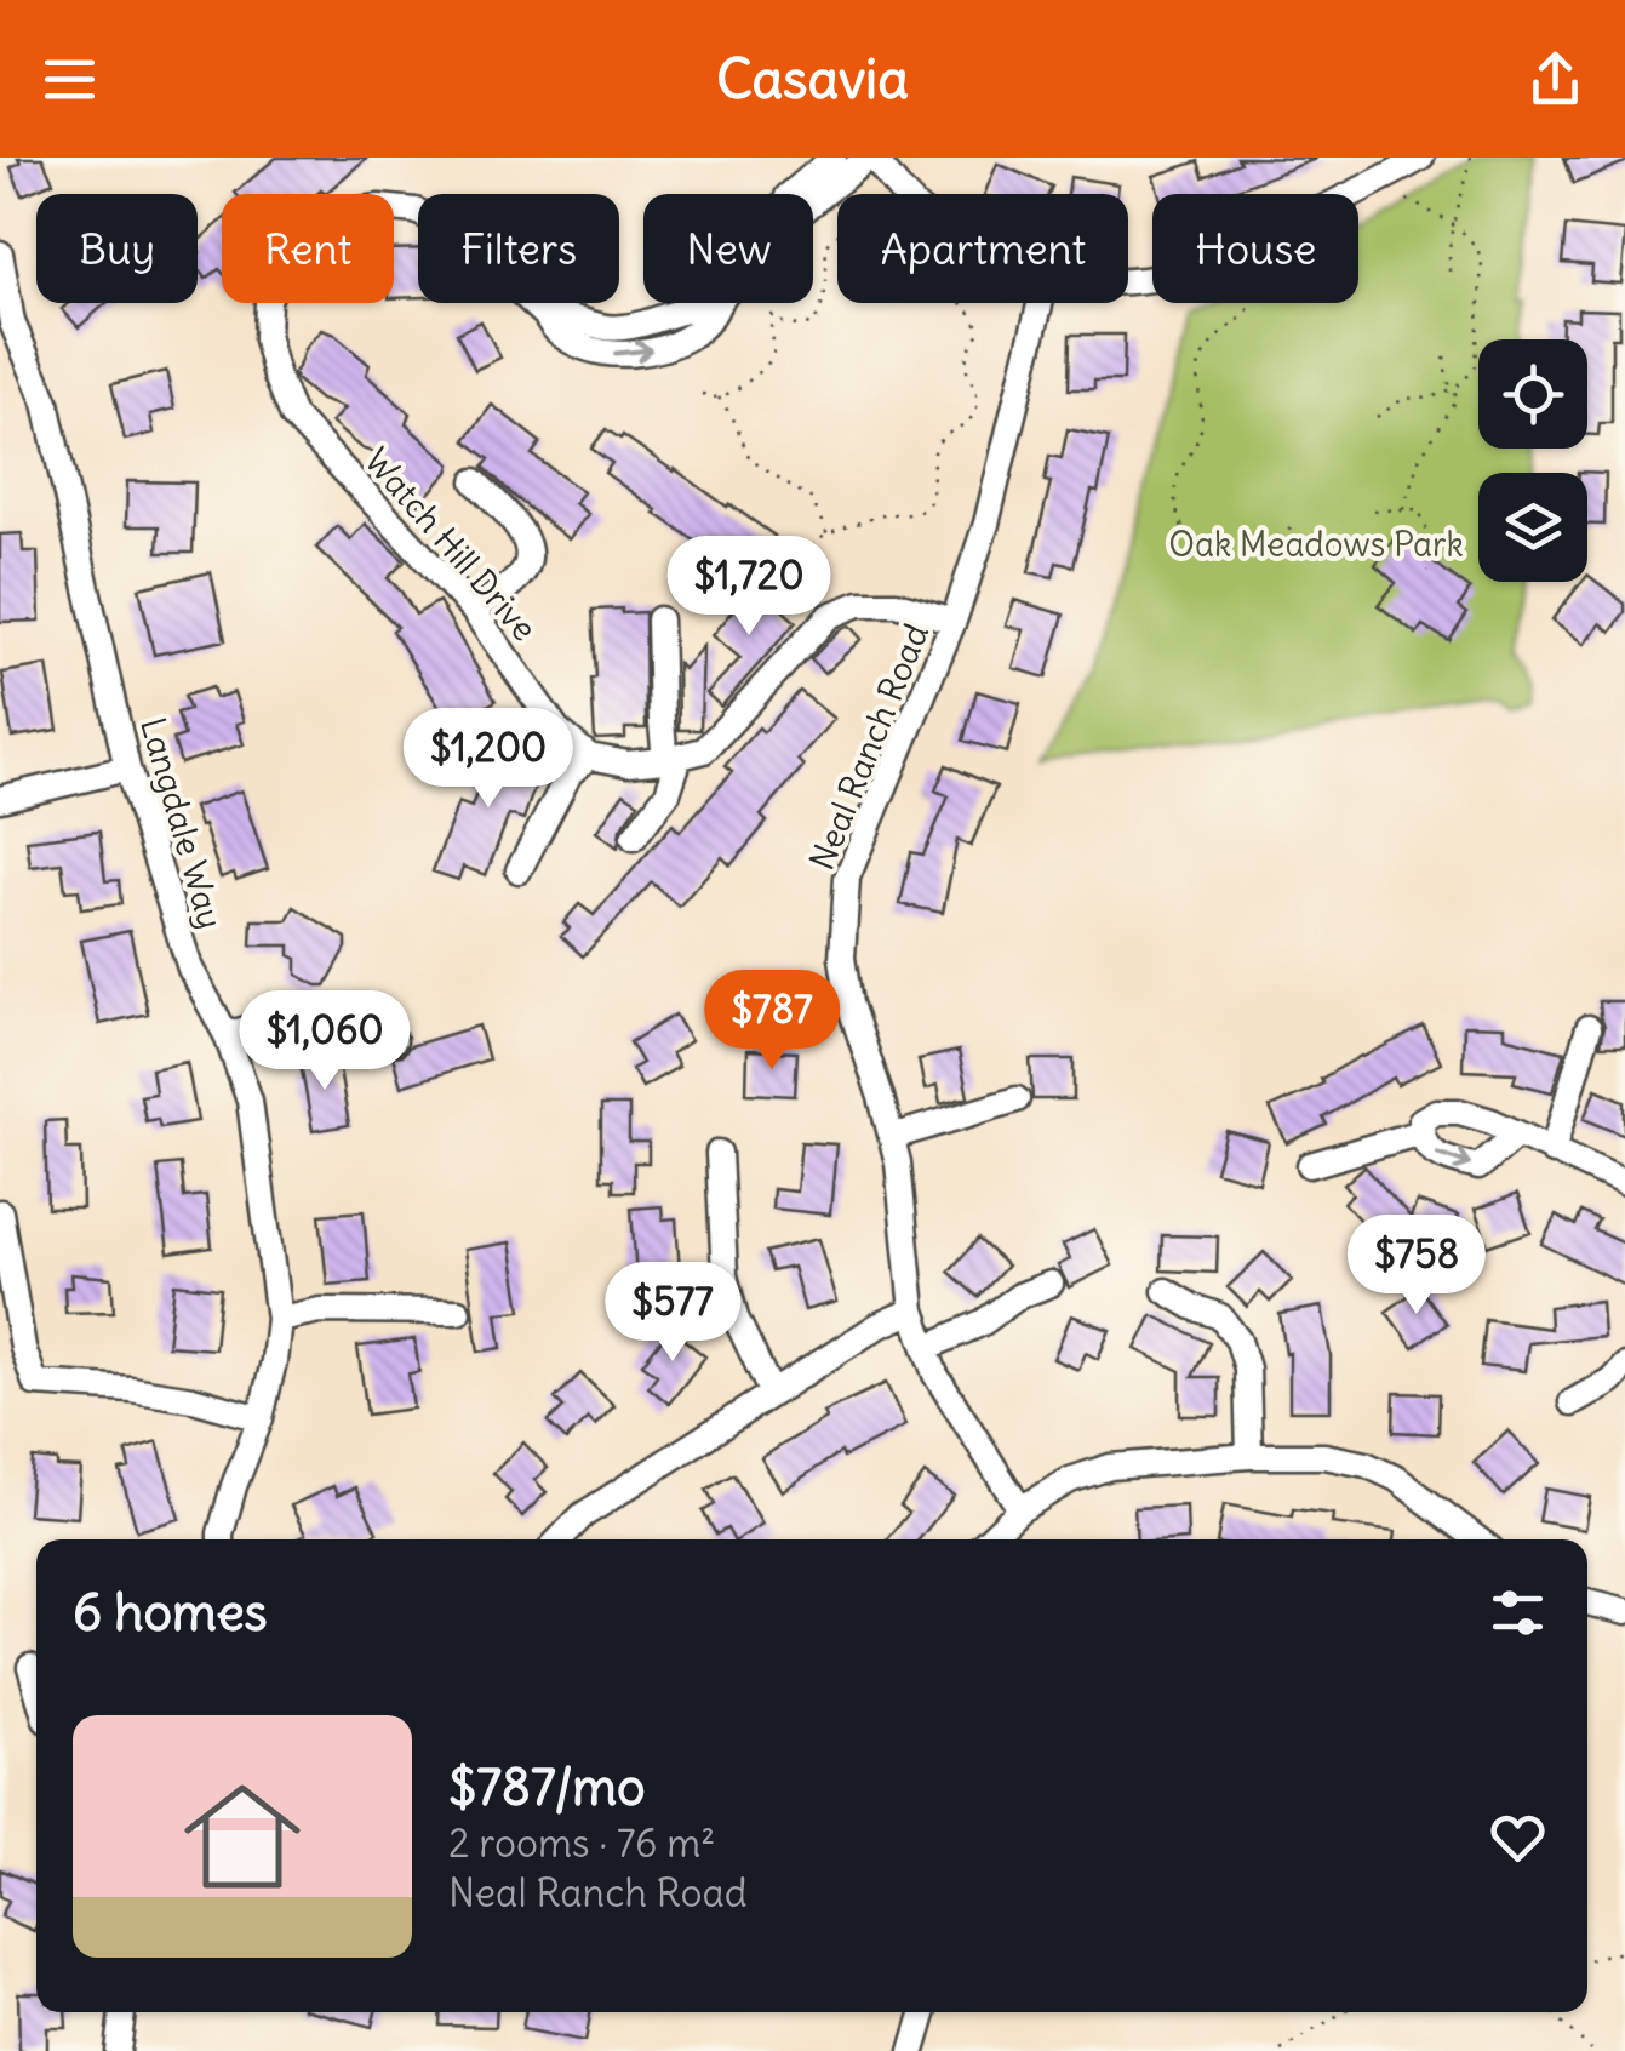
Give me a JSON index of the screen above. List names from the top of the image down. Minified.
{"streets":{"street":["Watch Hill Drive","Neal Ranch Road","Langdale Way"]},"parks":["Oak Meadows Park"],"page":{"header":"Casavia","chip":["Buy","Rent","Filters","New","Apartment","House"],"price":["$1,720","$1,200","$787","$1,060","$758","$577"],"heading":"6 homes","list":[{"name":"$787/mo","note":"2 rooms · 76 m² · Neal Ranch Road"}]}}
